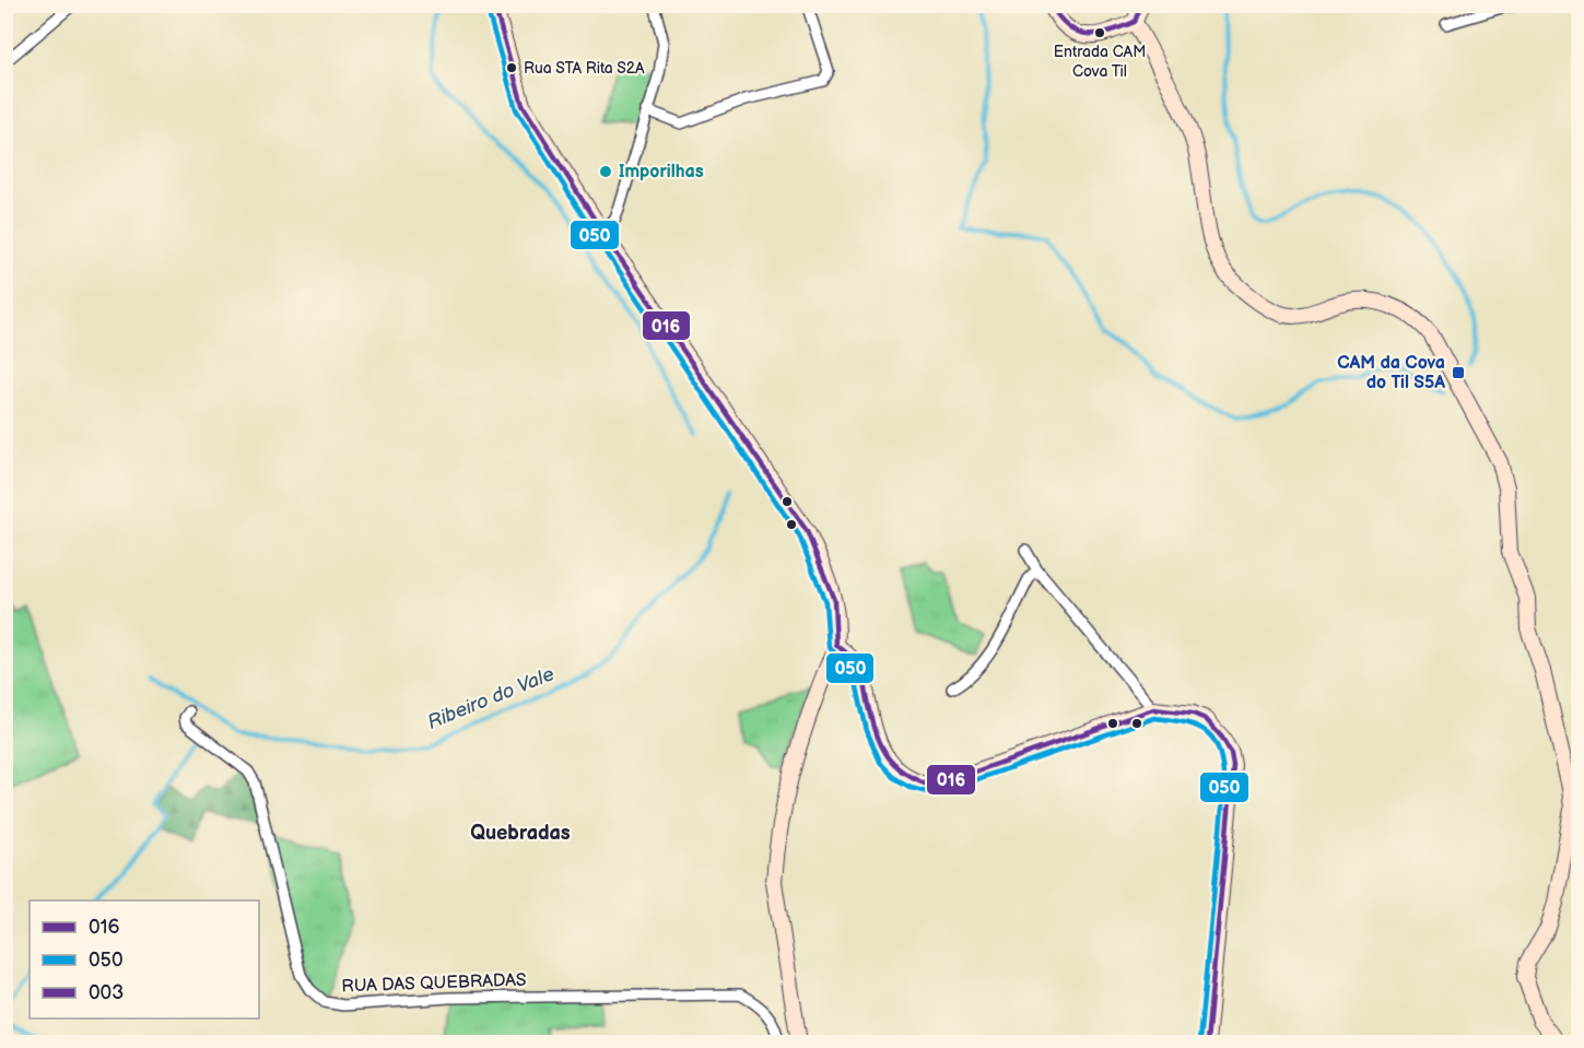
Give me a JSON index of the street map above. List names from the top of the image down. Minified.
{"streets":{"street":["RUA DAS QUEBRADAS"]},"districts":["Quebradas"],"water":["Ribeiro do Vale"],"places":{"other":["Entrada CAM Cova Til","Rua STA Rita S2A","Imporilhas"],"transit":["CAM da Cova do Til S5A"]},"lines":["transit line 016","transit line 003","transit line 050"],"legend":["016","050","003"]}
